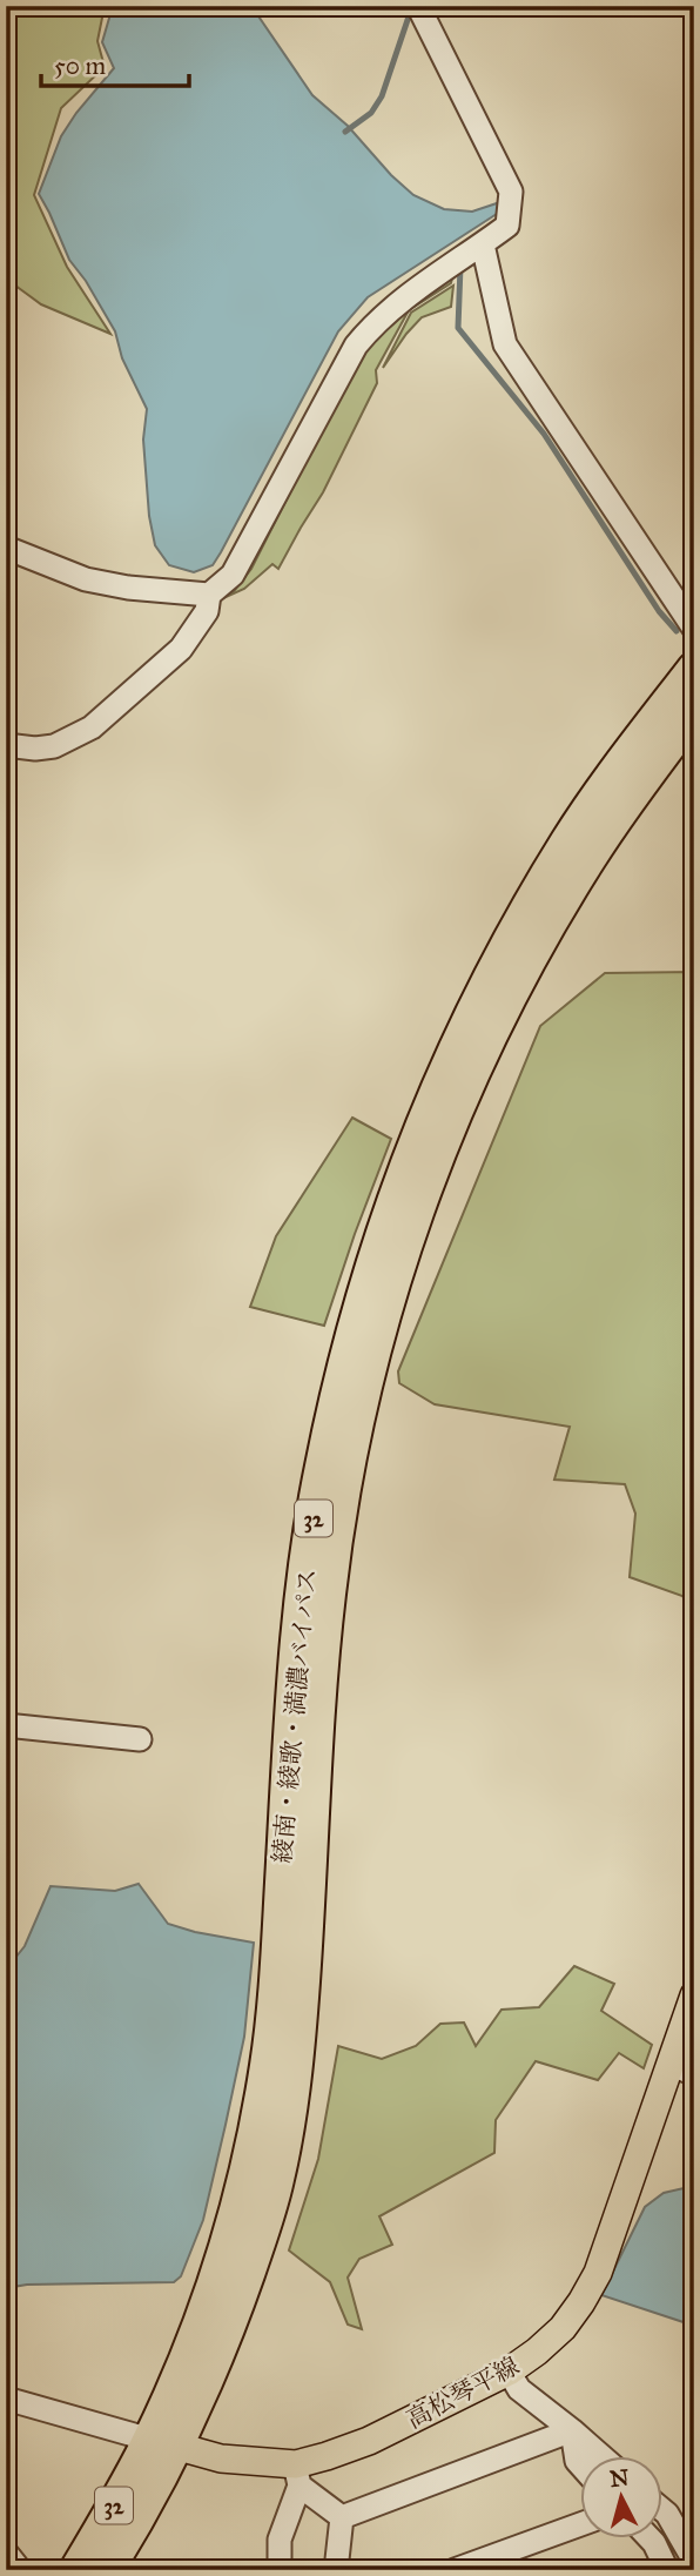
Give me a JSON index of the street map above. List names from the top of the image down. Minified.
{"streets":{"highway":["32","綾南・綾歌・満濃バイパス"],"main road":["高松琴平線"]},"crossings":[["綾南・綾歌・満濃バイパス","高松琴平線"]],"scale_bar":"50 m","north":"top"}
